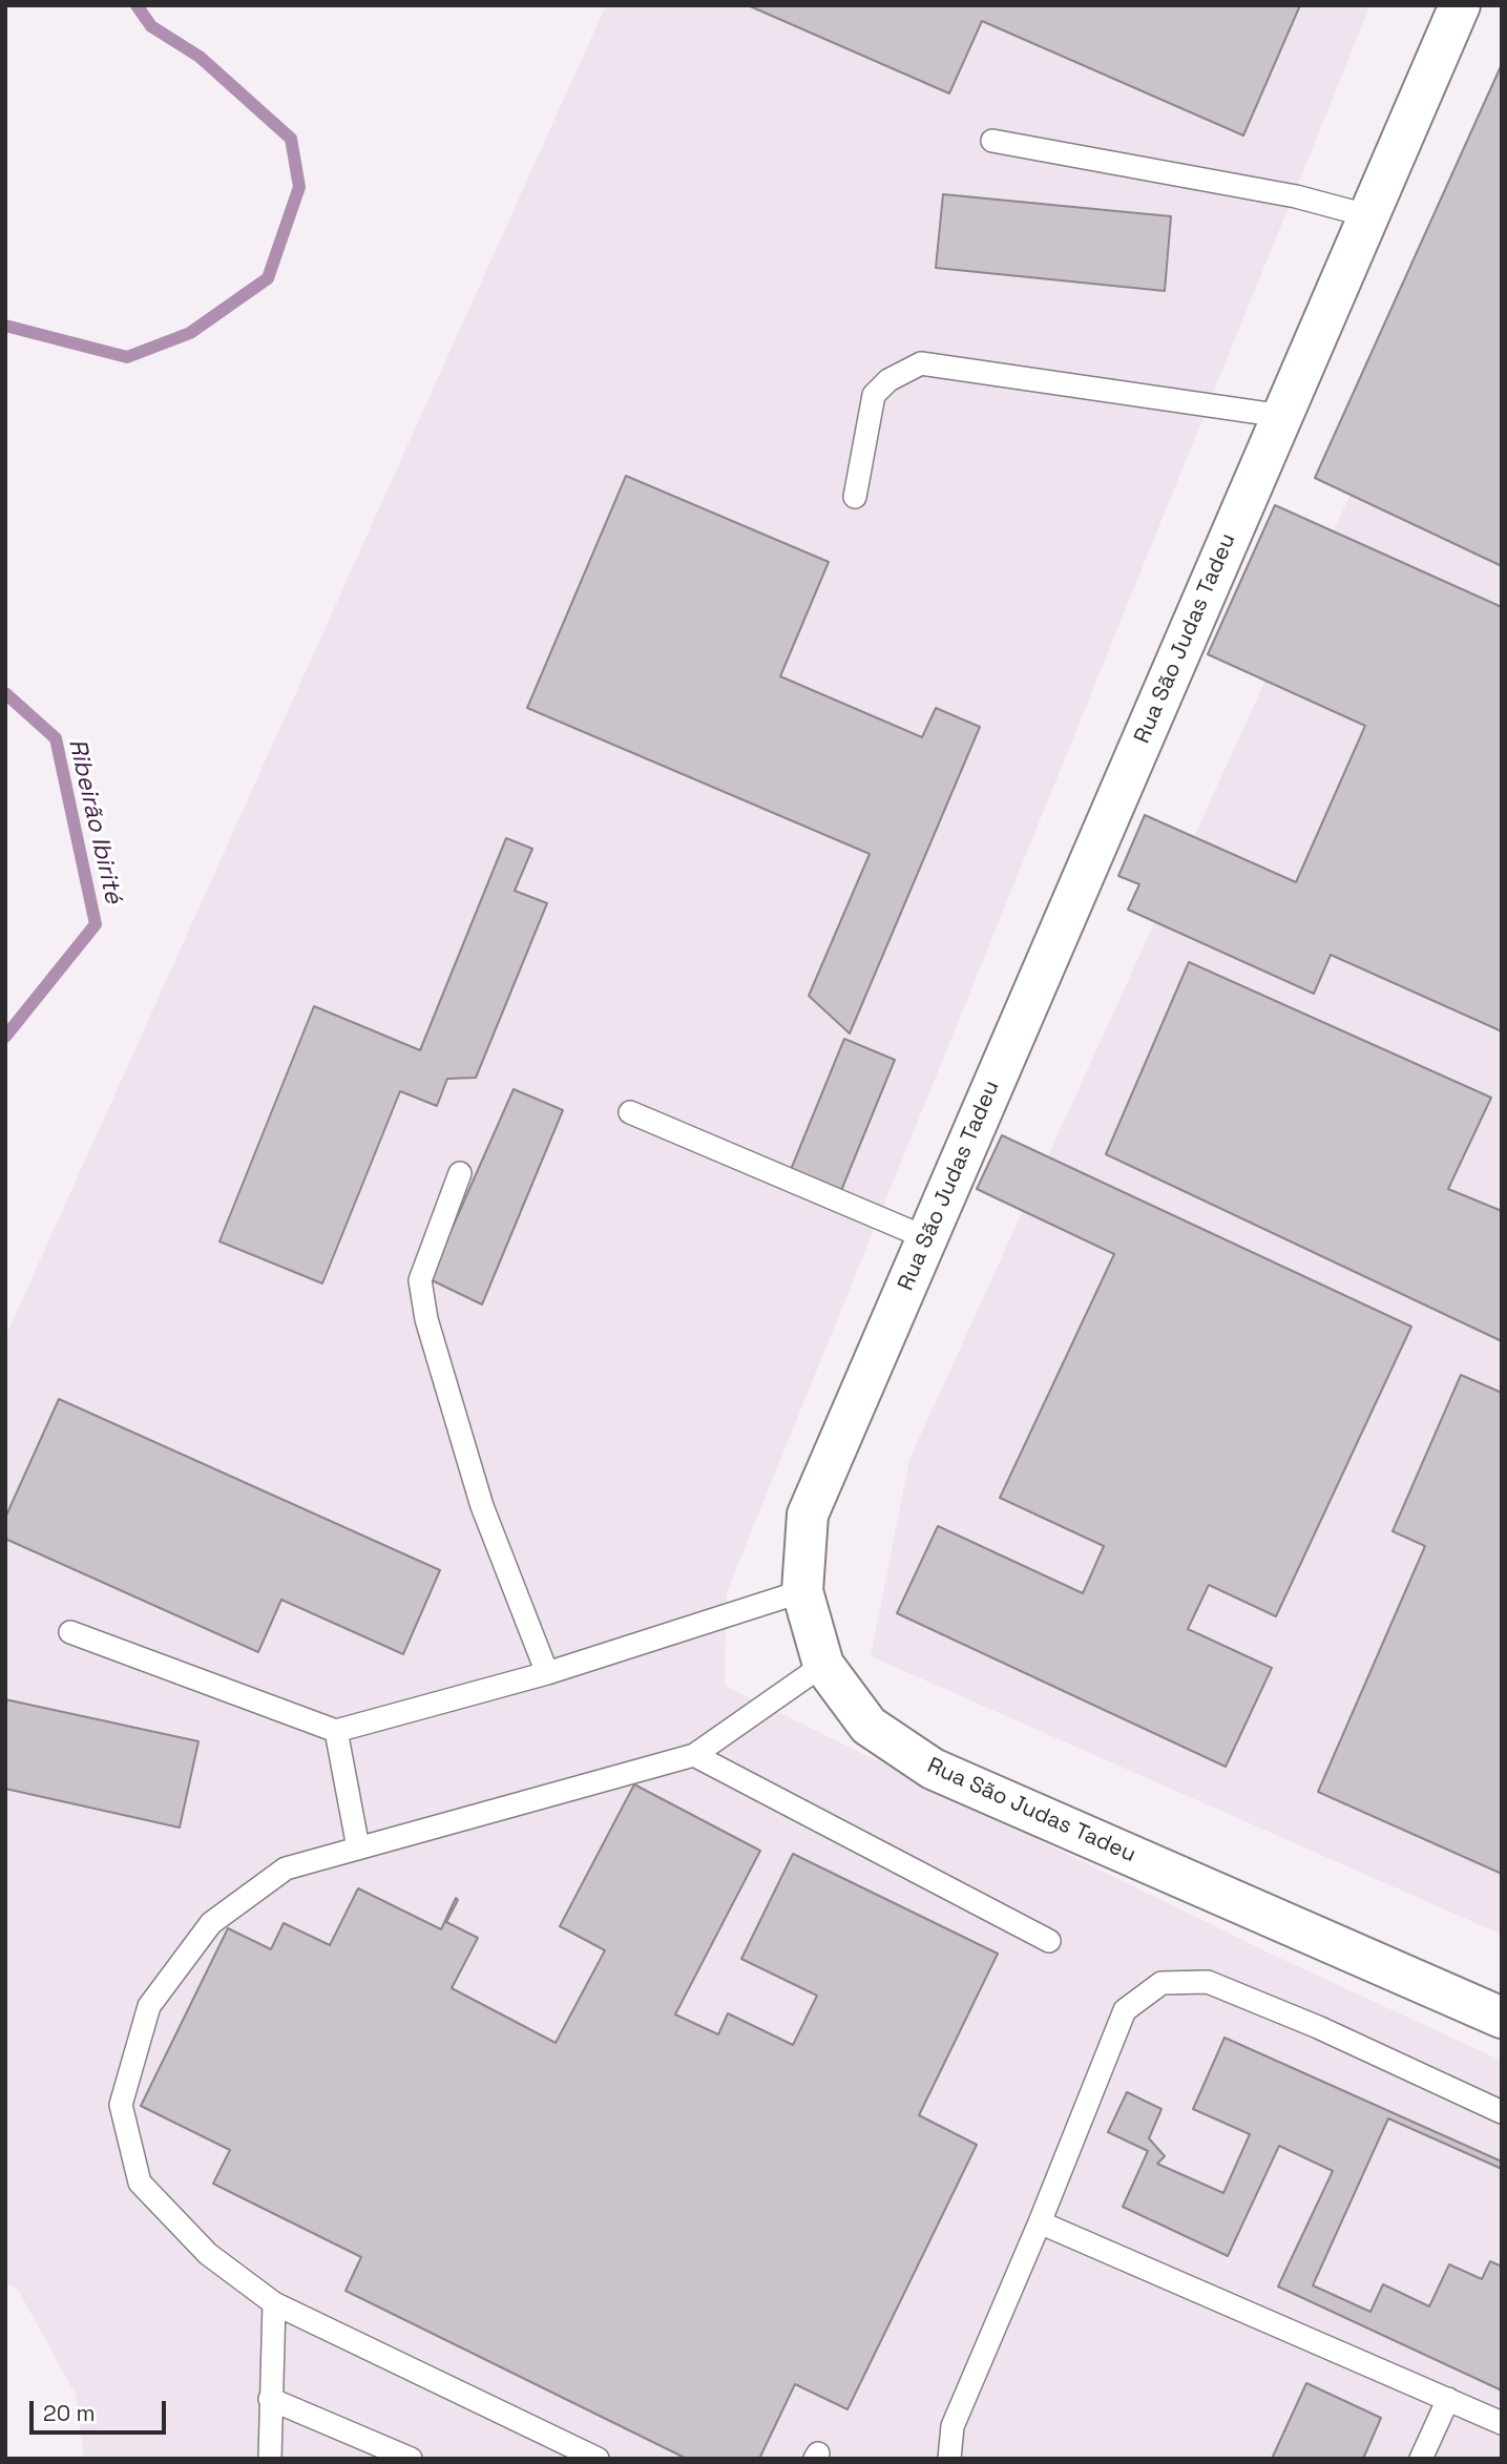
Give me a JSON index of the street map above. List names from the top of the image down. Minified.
{"streets":{"street":["Rua São Judas Tadeu"]},"water":["Ribeirão Ibirité"],"scale_bar":"20 m"}
